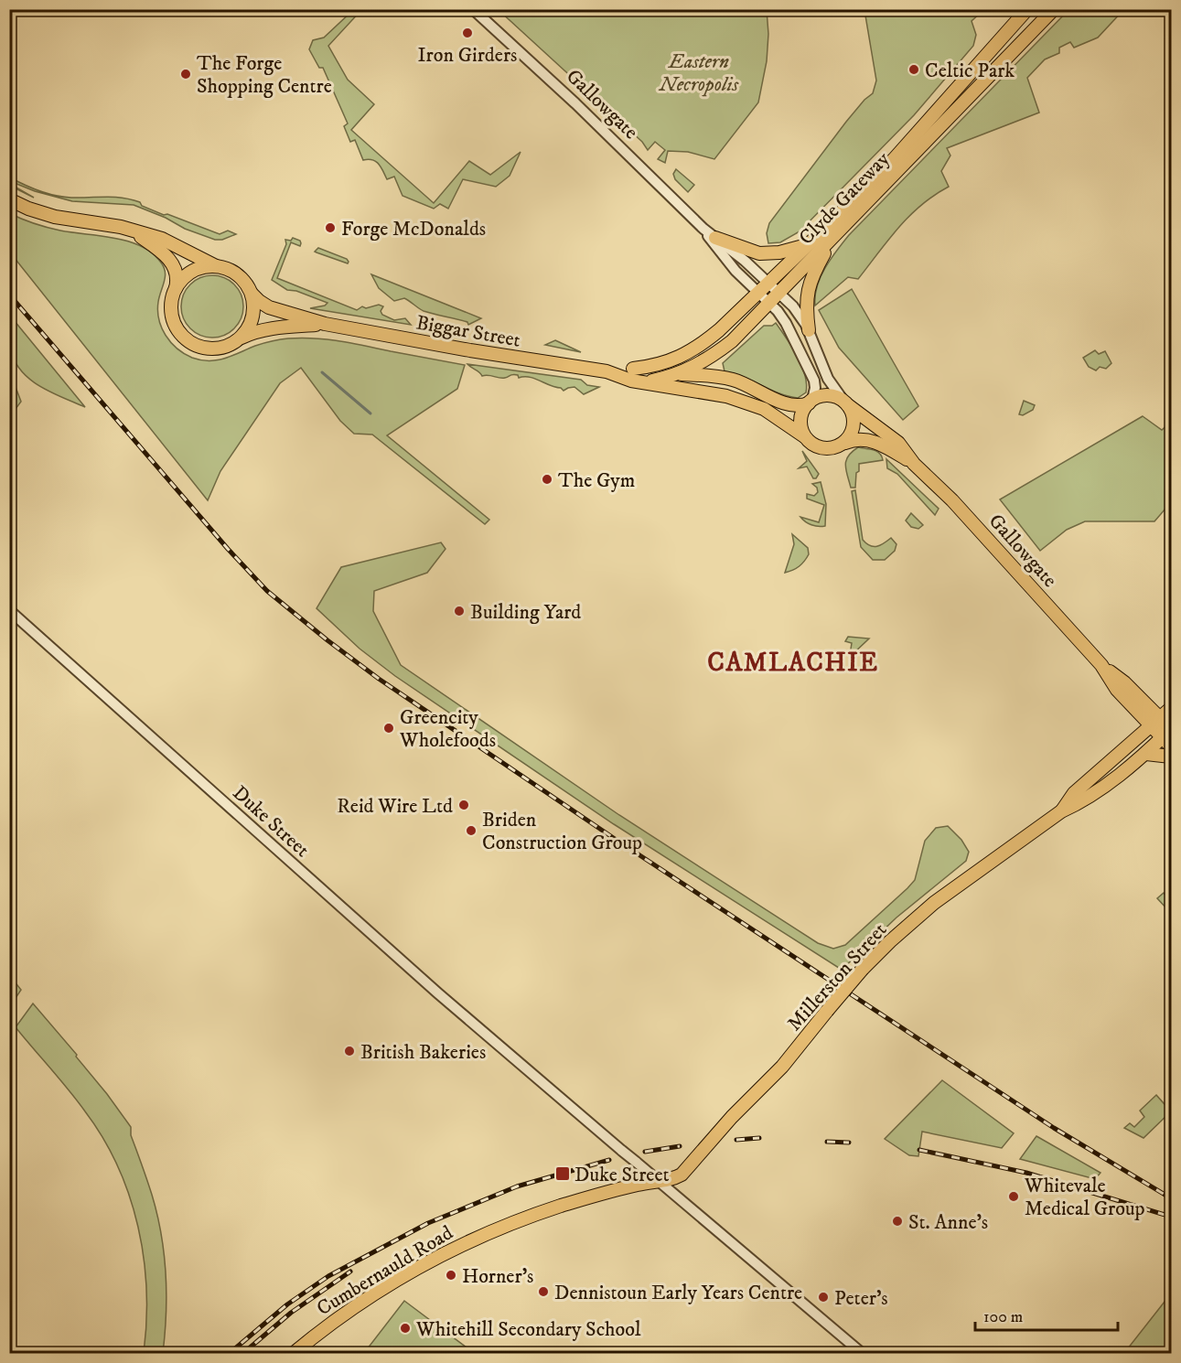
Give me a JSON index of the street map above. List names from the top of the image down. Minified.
{"streets":{"main road":["Gallowgate","Clyde Gateway","Biggar Street","Millerston Street","Cumbernauld Road"],"street":["Duke Street"]},"crossings":[["Gallowgate","Clyde Gateway"],["Gallowgate","Biggar Street"],["Gallowgate","Millerston Street"],["Clyde Gateway","Biggar Street"],["Duke Street","Millerston Street"],["Duke Street","Cumbernauld Road"],["Millerston Street","Cumbernauld Road"]],"districts":["CAMLACHIE"],"parks":["Eastern Necropolis"],"places":{"other":["Iron Girders","Celtic Park","The Forge Shopping Centre","Forge McDonalds","The Gym","Building Yard","Greencity Wholefoods","Reid Wire Ltd","Briden Construction Group","British Bakeries","Whitevale Medical Group","St. Anne's","Horner's","Dennistoun Early Years Centre","Peter's","Whitehill Secondary School"],"transit":["Duke Street"]},"scale_bar":"100 m"}
